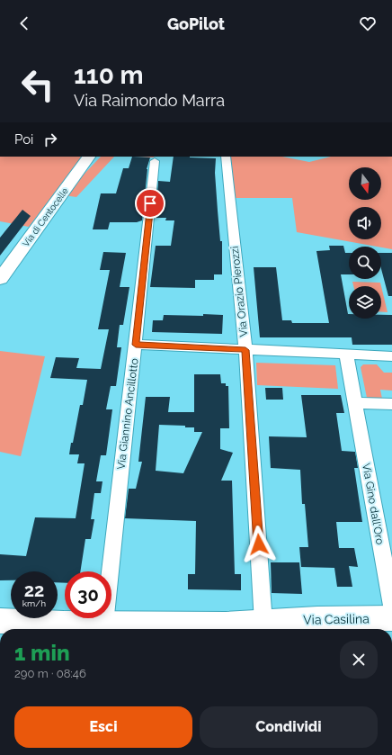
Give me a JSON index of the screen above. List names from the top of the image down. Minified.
{"streets":{"main road":["Via di Centocelle","Via Casilina"],"street":["Via Orazio Pierozzi","Via Giannino Ancillotto","Via Gino dall'Oro"]},"crossings":[["Via Orazio Pierozzi","Via Casilina"],["Via Giannino Ancillotto","Via Casilina"]],"north":"bottom","page":{"header":"GoPilot","turn":["110 m","Via Raimondo Marra"],"then":"Poi","speed":"22 km/h","limit":"30","heading":["1 min","290 m · 08:46"],"buttons":["Esci","Condividi"]}}
